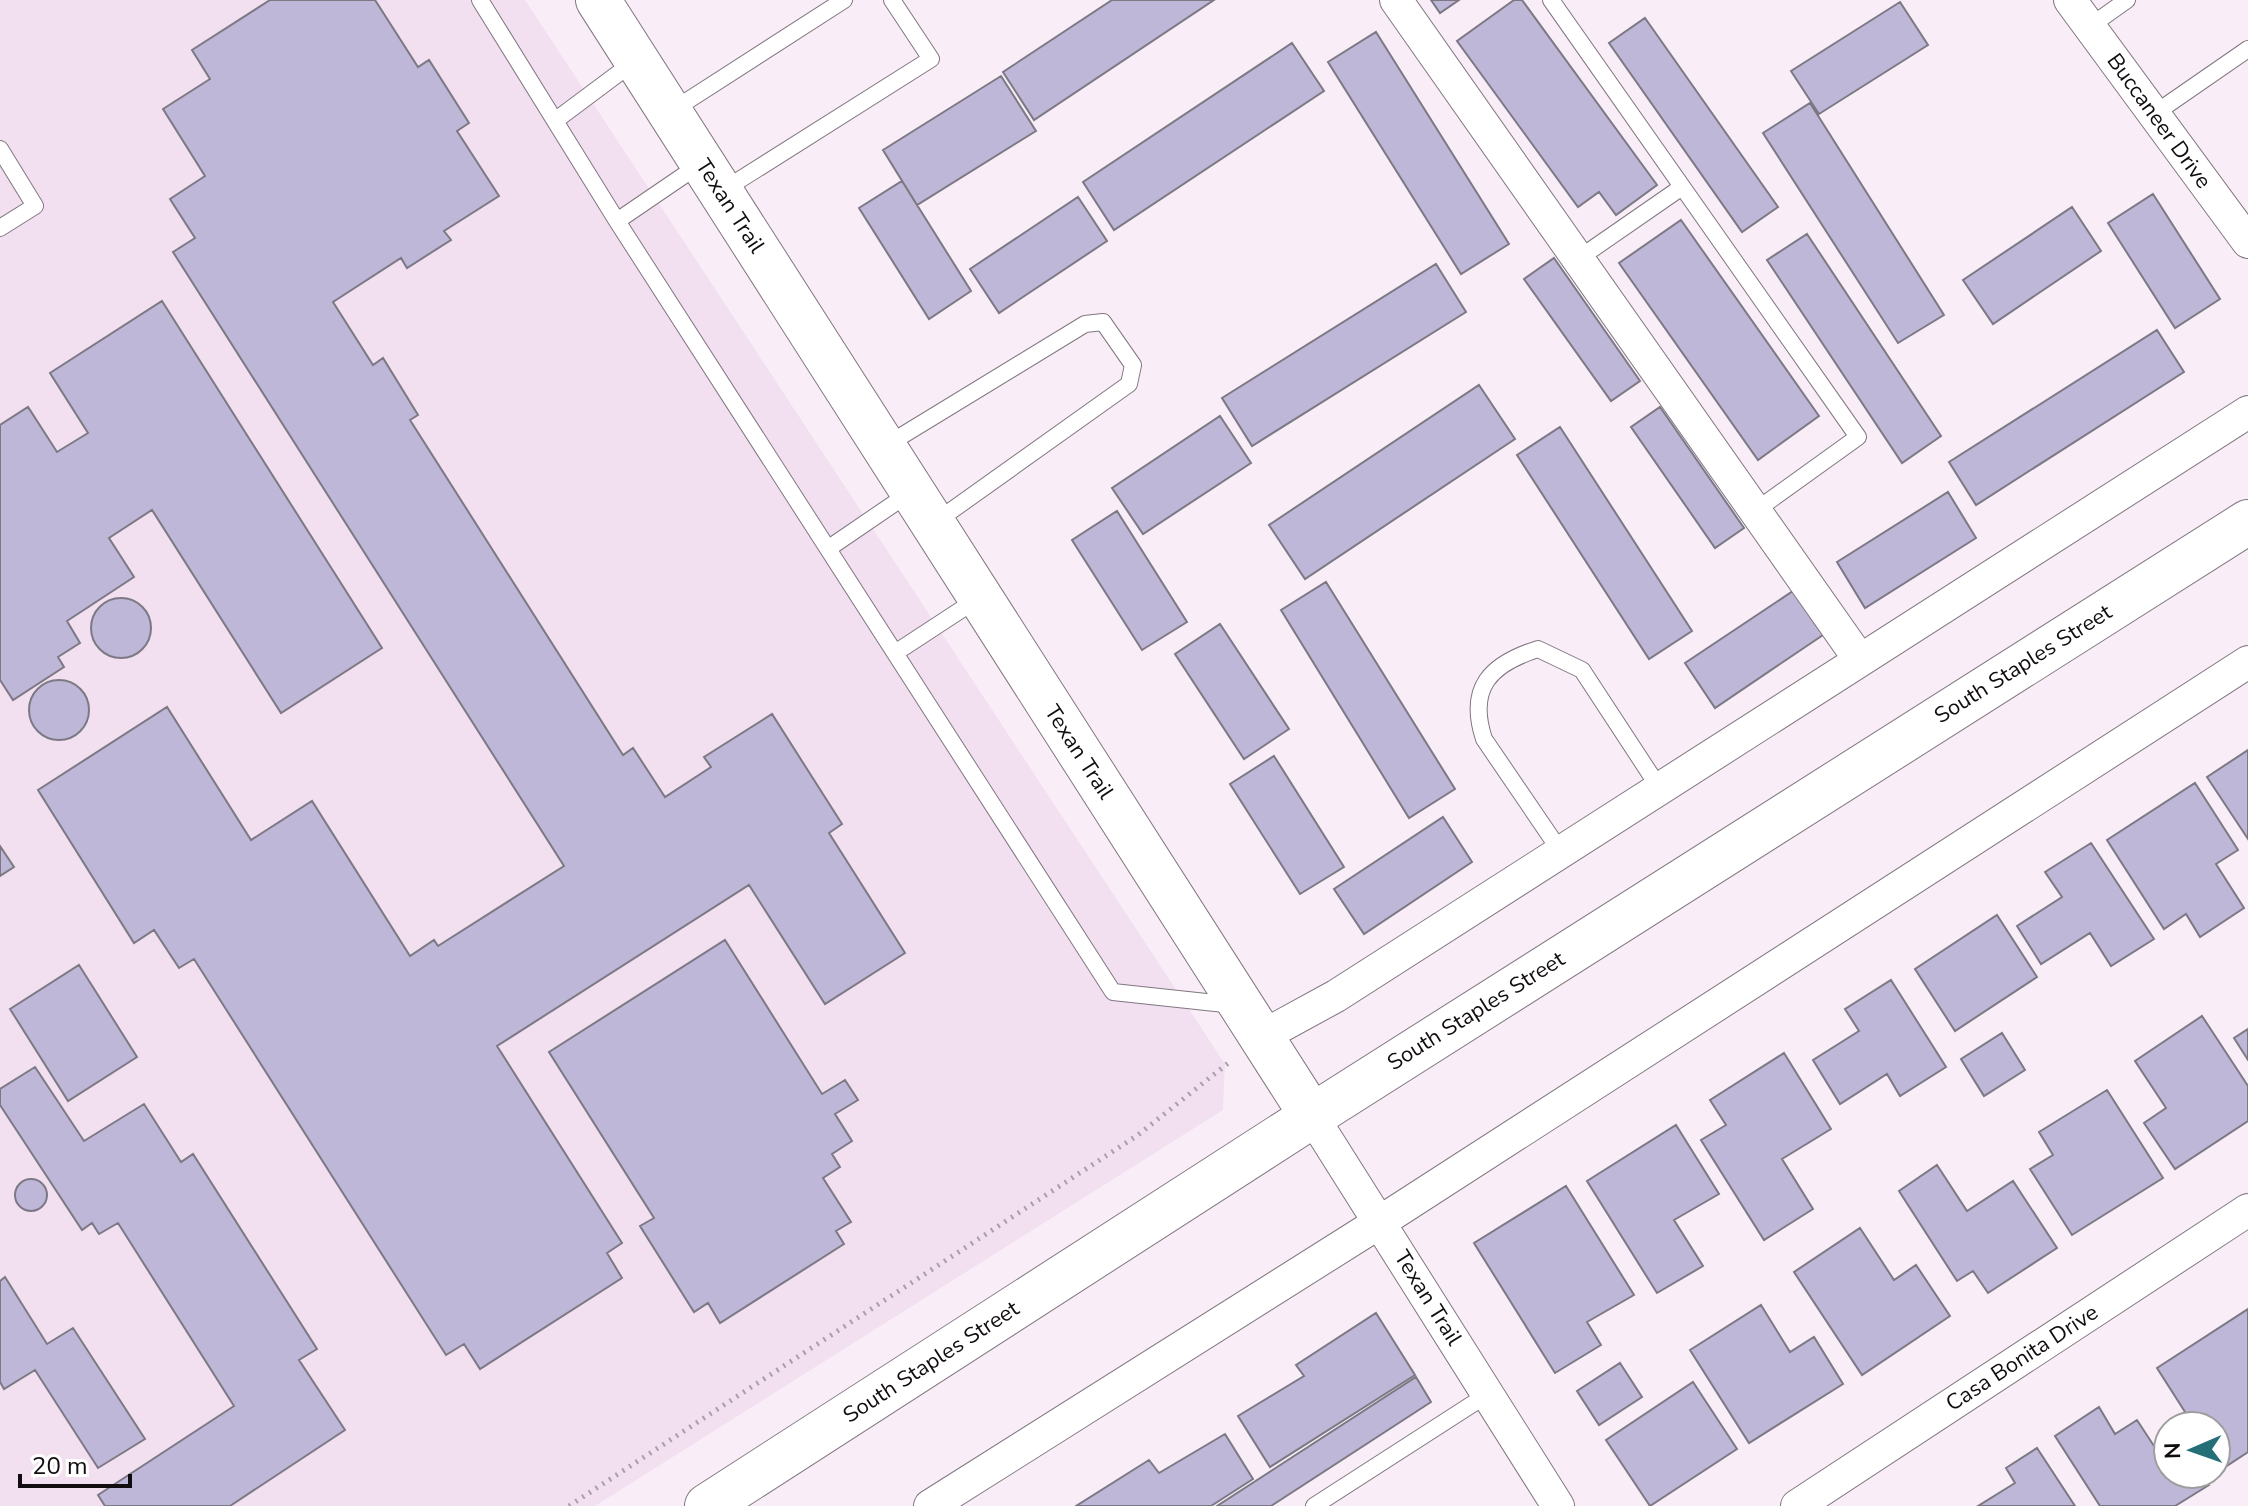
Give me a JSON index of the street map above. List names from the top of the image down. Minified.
{"streets":{"main road":["Texan Trail","South Staples Street"],"street":["Buccaneer Drive","Casa Bonita Drive"]},"crossings":[["Texan Trail","South Staples Street"]],"scale_bar":"20 m","north":"left"}
